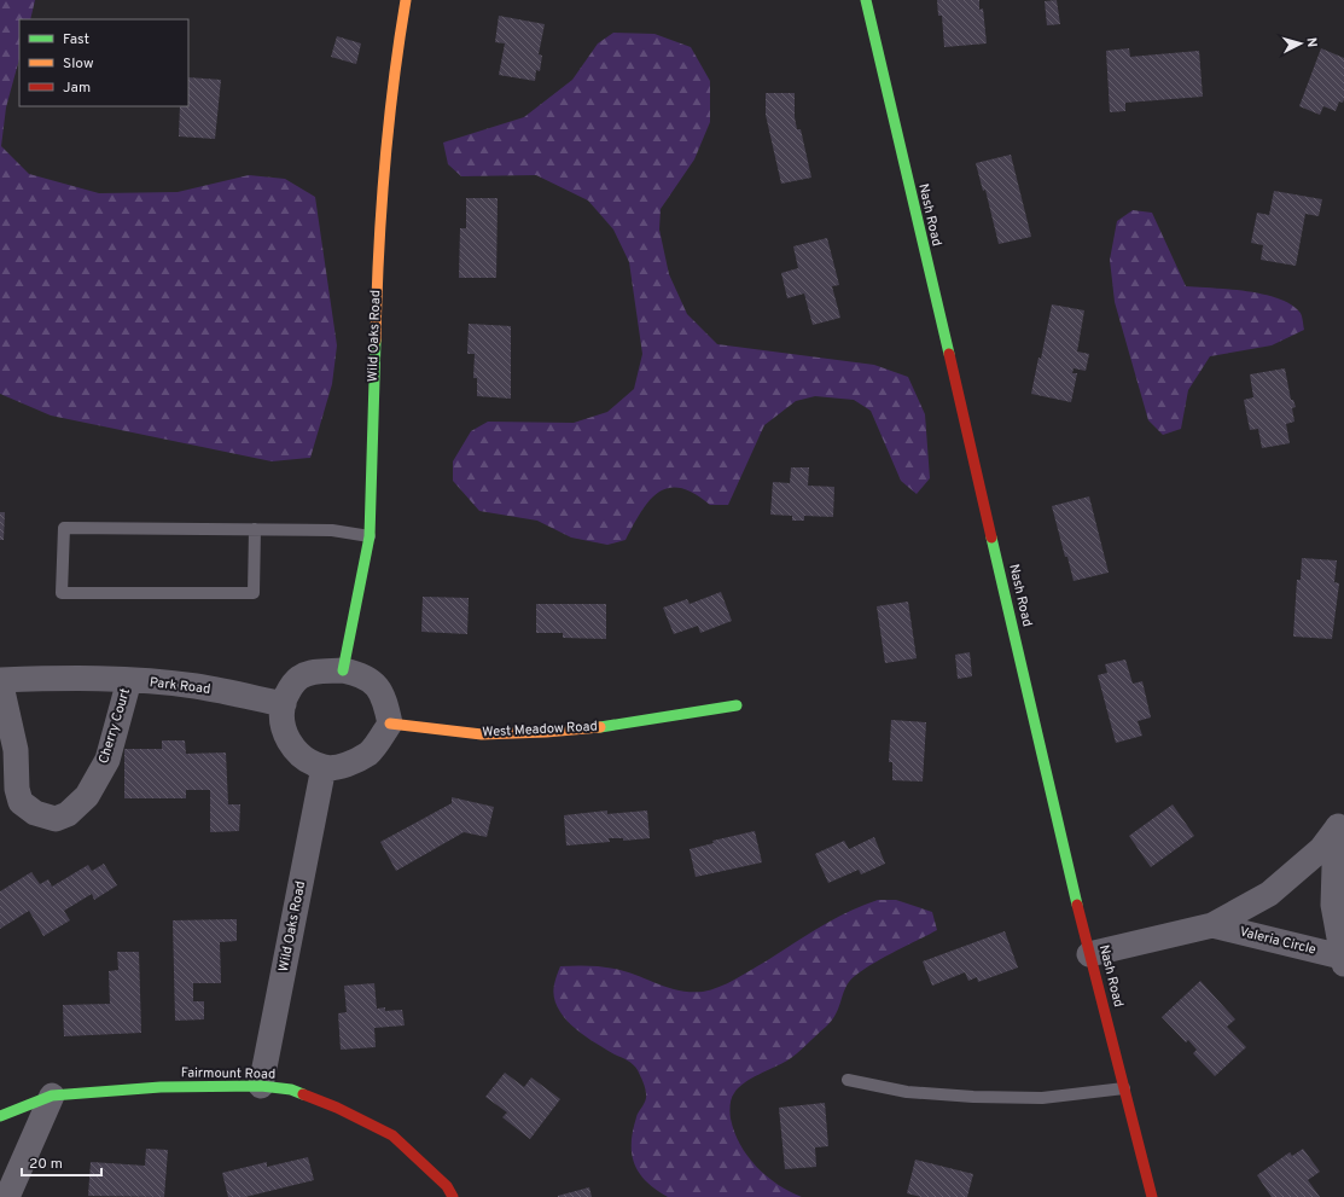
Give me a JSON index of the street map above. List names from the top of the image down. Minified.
{"streets":{"street":["Nash Road","Wild Oaks Road","Park Road","Cherry Court","West Meadow Road","Valeria Circle","Fairmount Road"]},"crossings":[["Nash Road","Valeria Circle"],["Wild Oaks Road","Park Road"],["Wild Oaks Road","West Meadow Road"],["Wild Oaks Road","Fairmount Road"],["Park Road","Cherry Court"],["Park Road","West Meadow Road"]],"legend":["Fast","Slow","Jam"],"scale_bar":"20 m","north":"right"}
